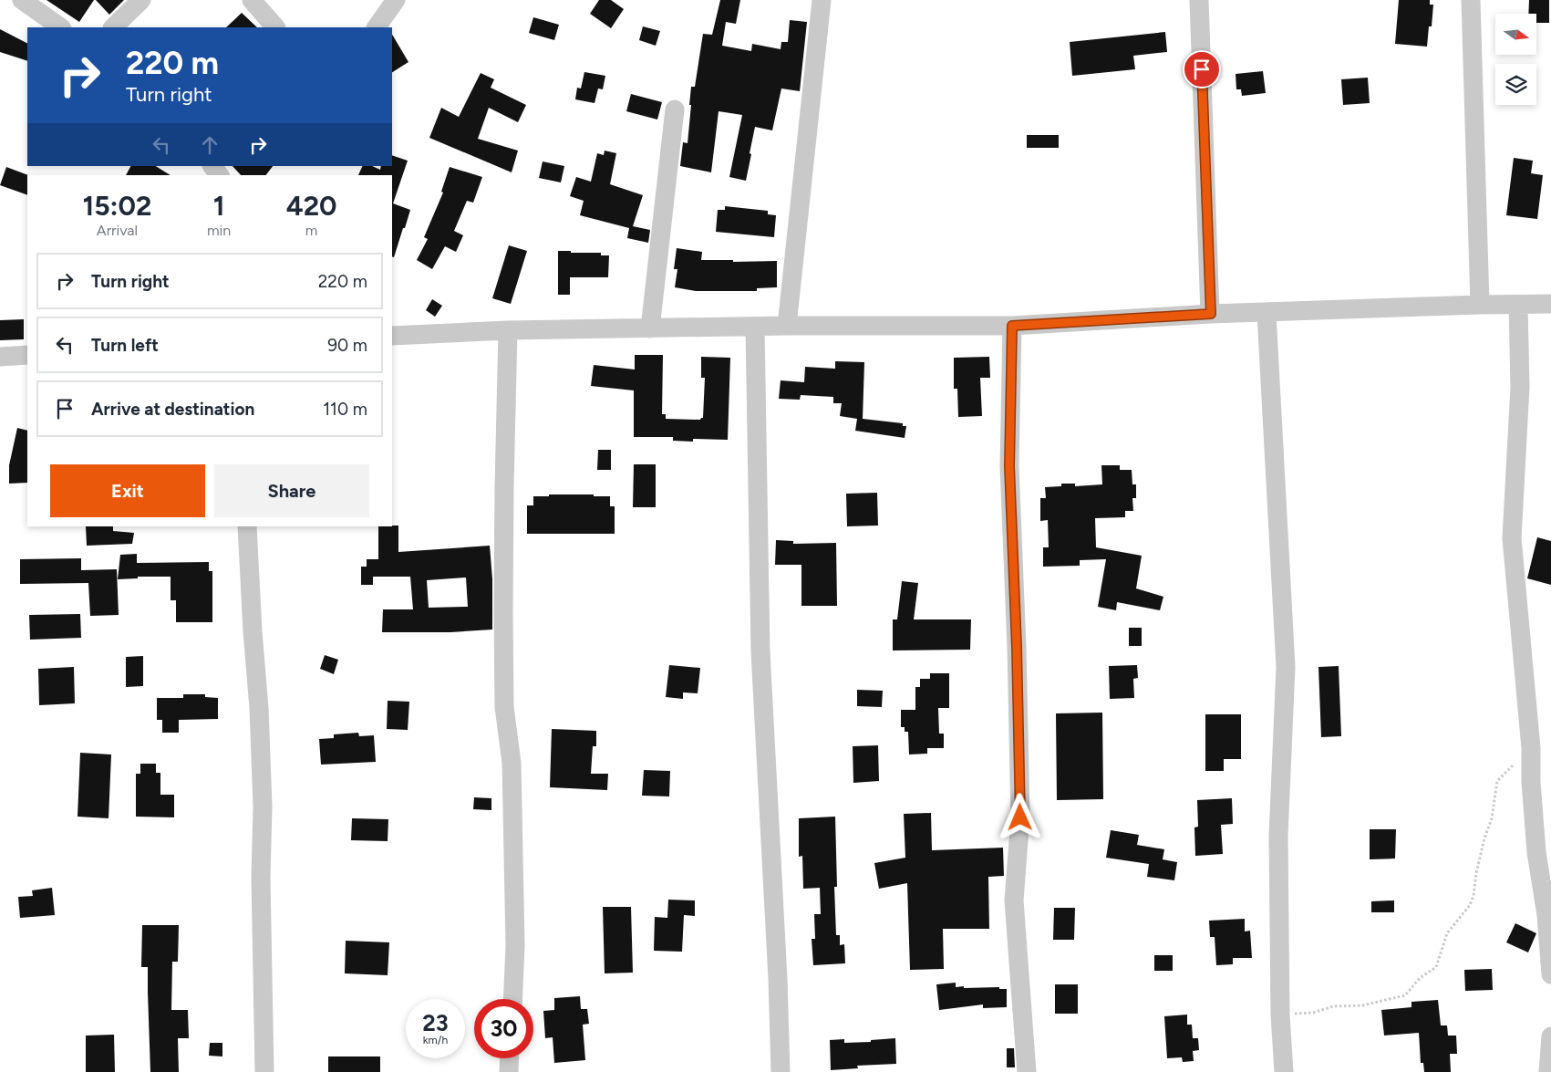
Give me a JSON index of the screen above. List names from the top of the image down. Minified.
{"north":"right","page":{"turn":["220 m","Turn right"],"eta":["15:02","Arrival","1","min","420","m"],"list":[{"name":"Turn right","value":"220 m"},{"name":"Turn left","value":"90 m"},{"name":"Arrive at destination","value":"110 m"}],"buttons":["Exit","Share"],"speed":"23 km/h","limit":"30"}}
